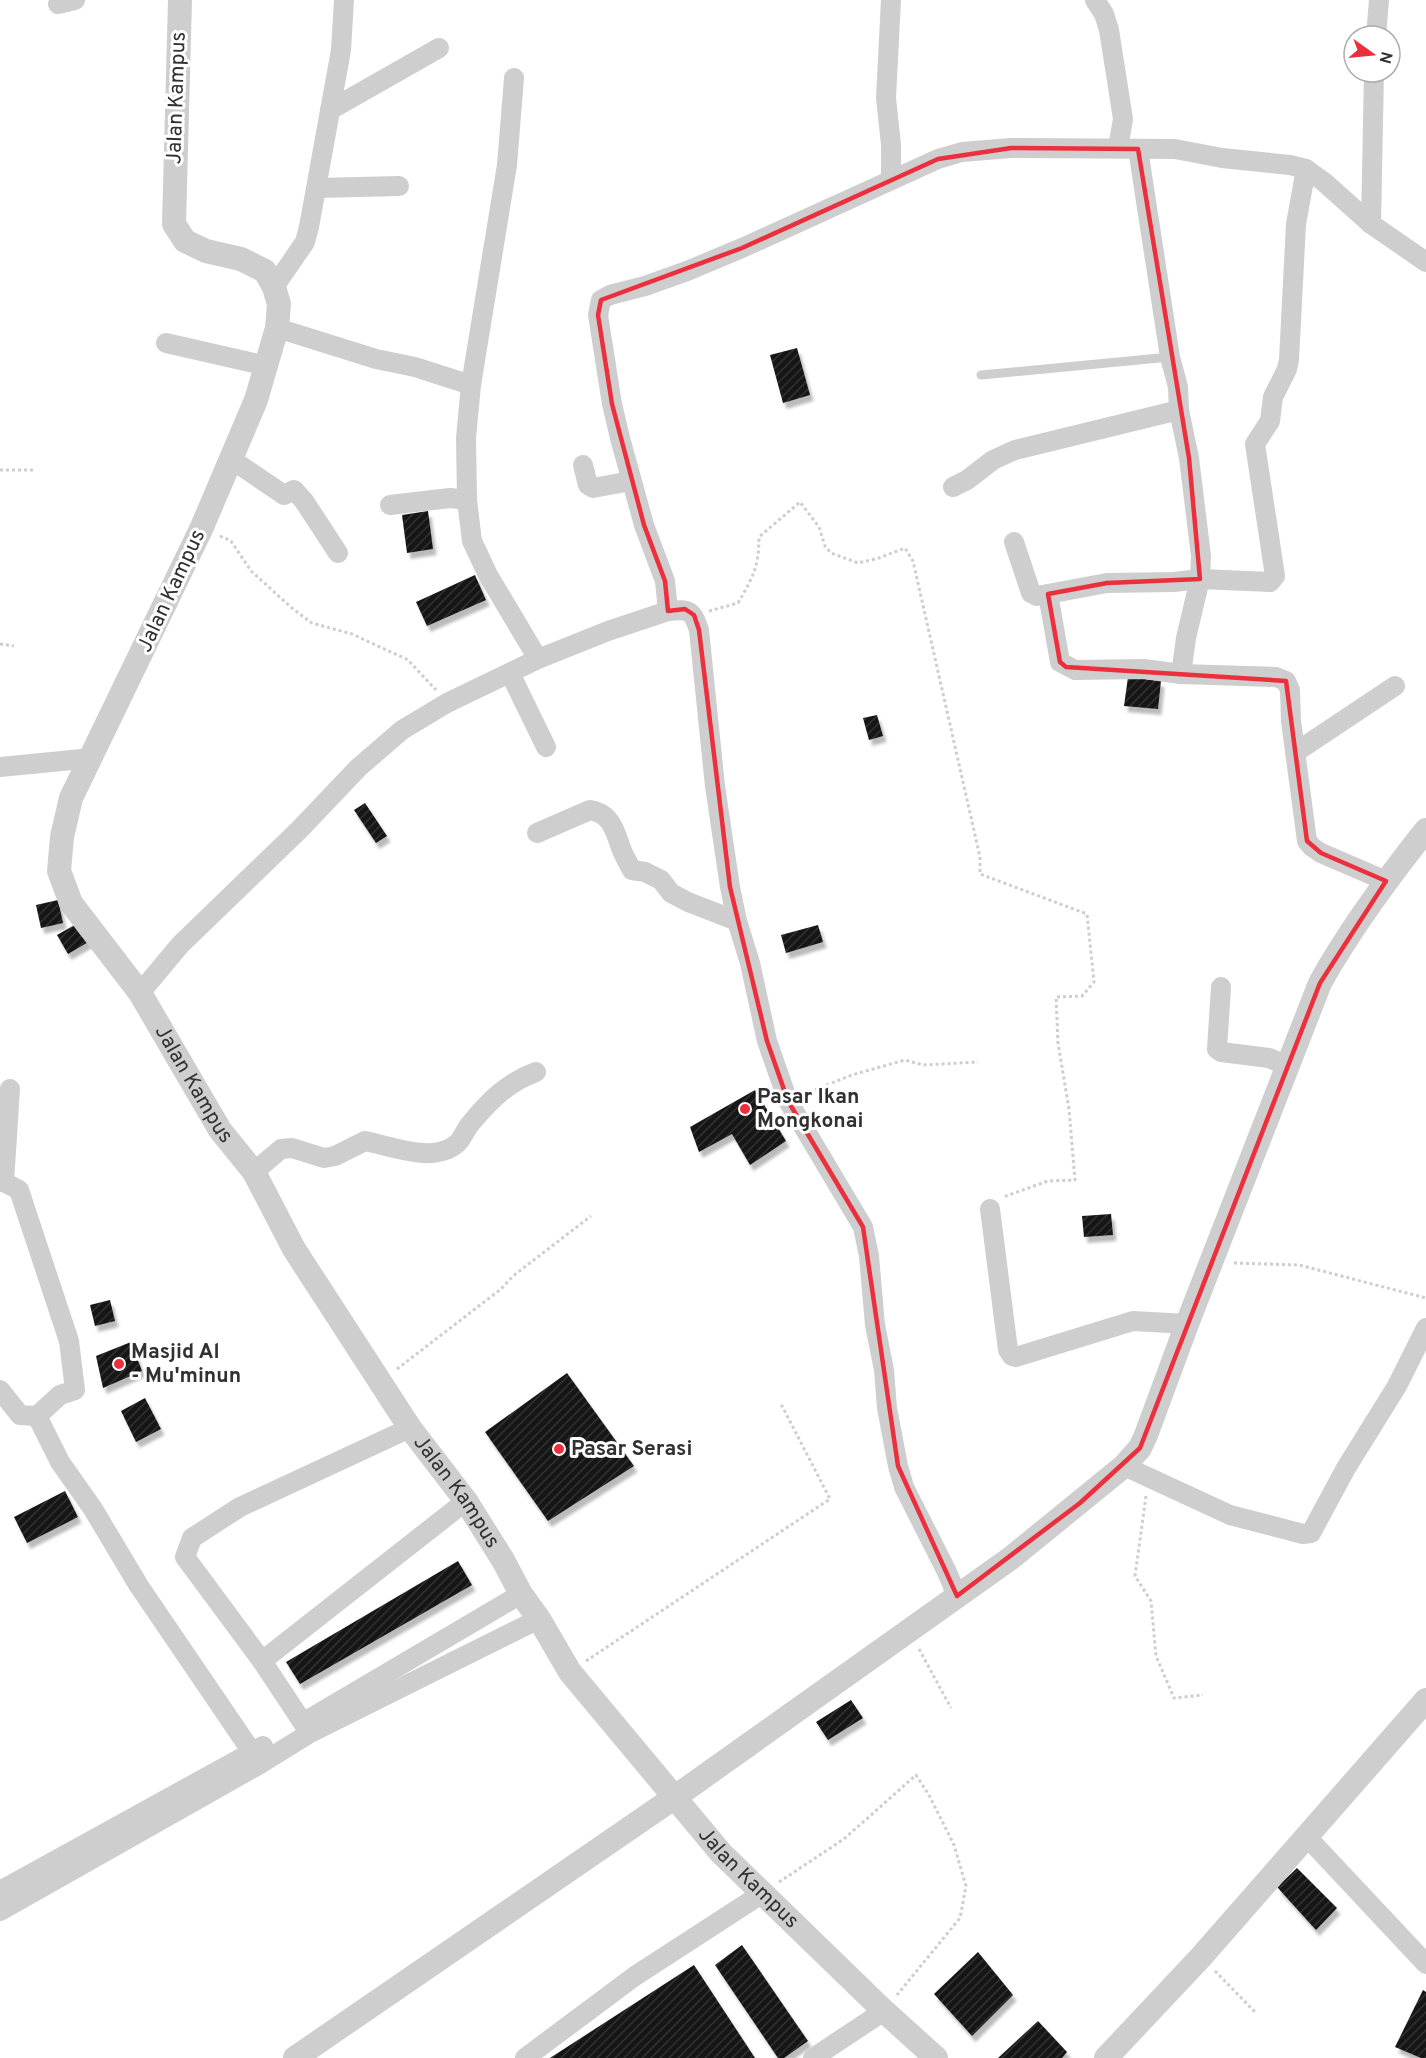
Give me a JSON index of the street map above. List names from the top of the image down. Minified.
{"streets":{"street":["Jalan Kampus"]},"places":["Pasar Ikan Mongkonai","Masjid Al - Mu'minun","Pasar Serasi"],"north":"right"}
